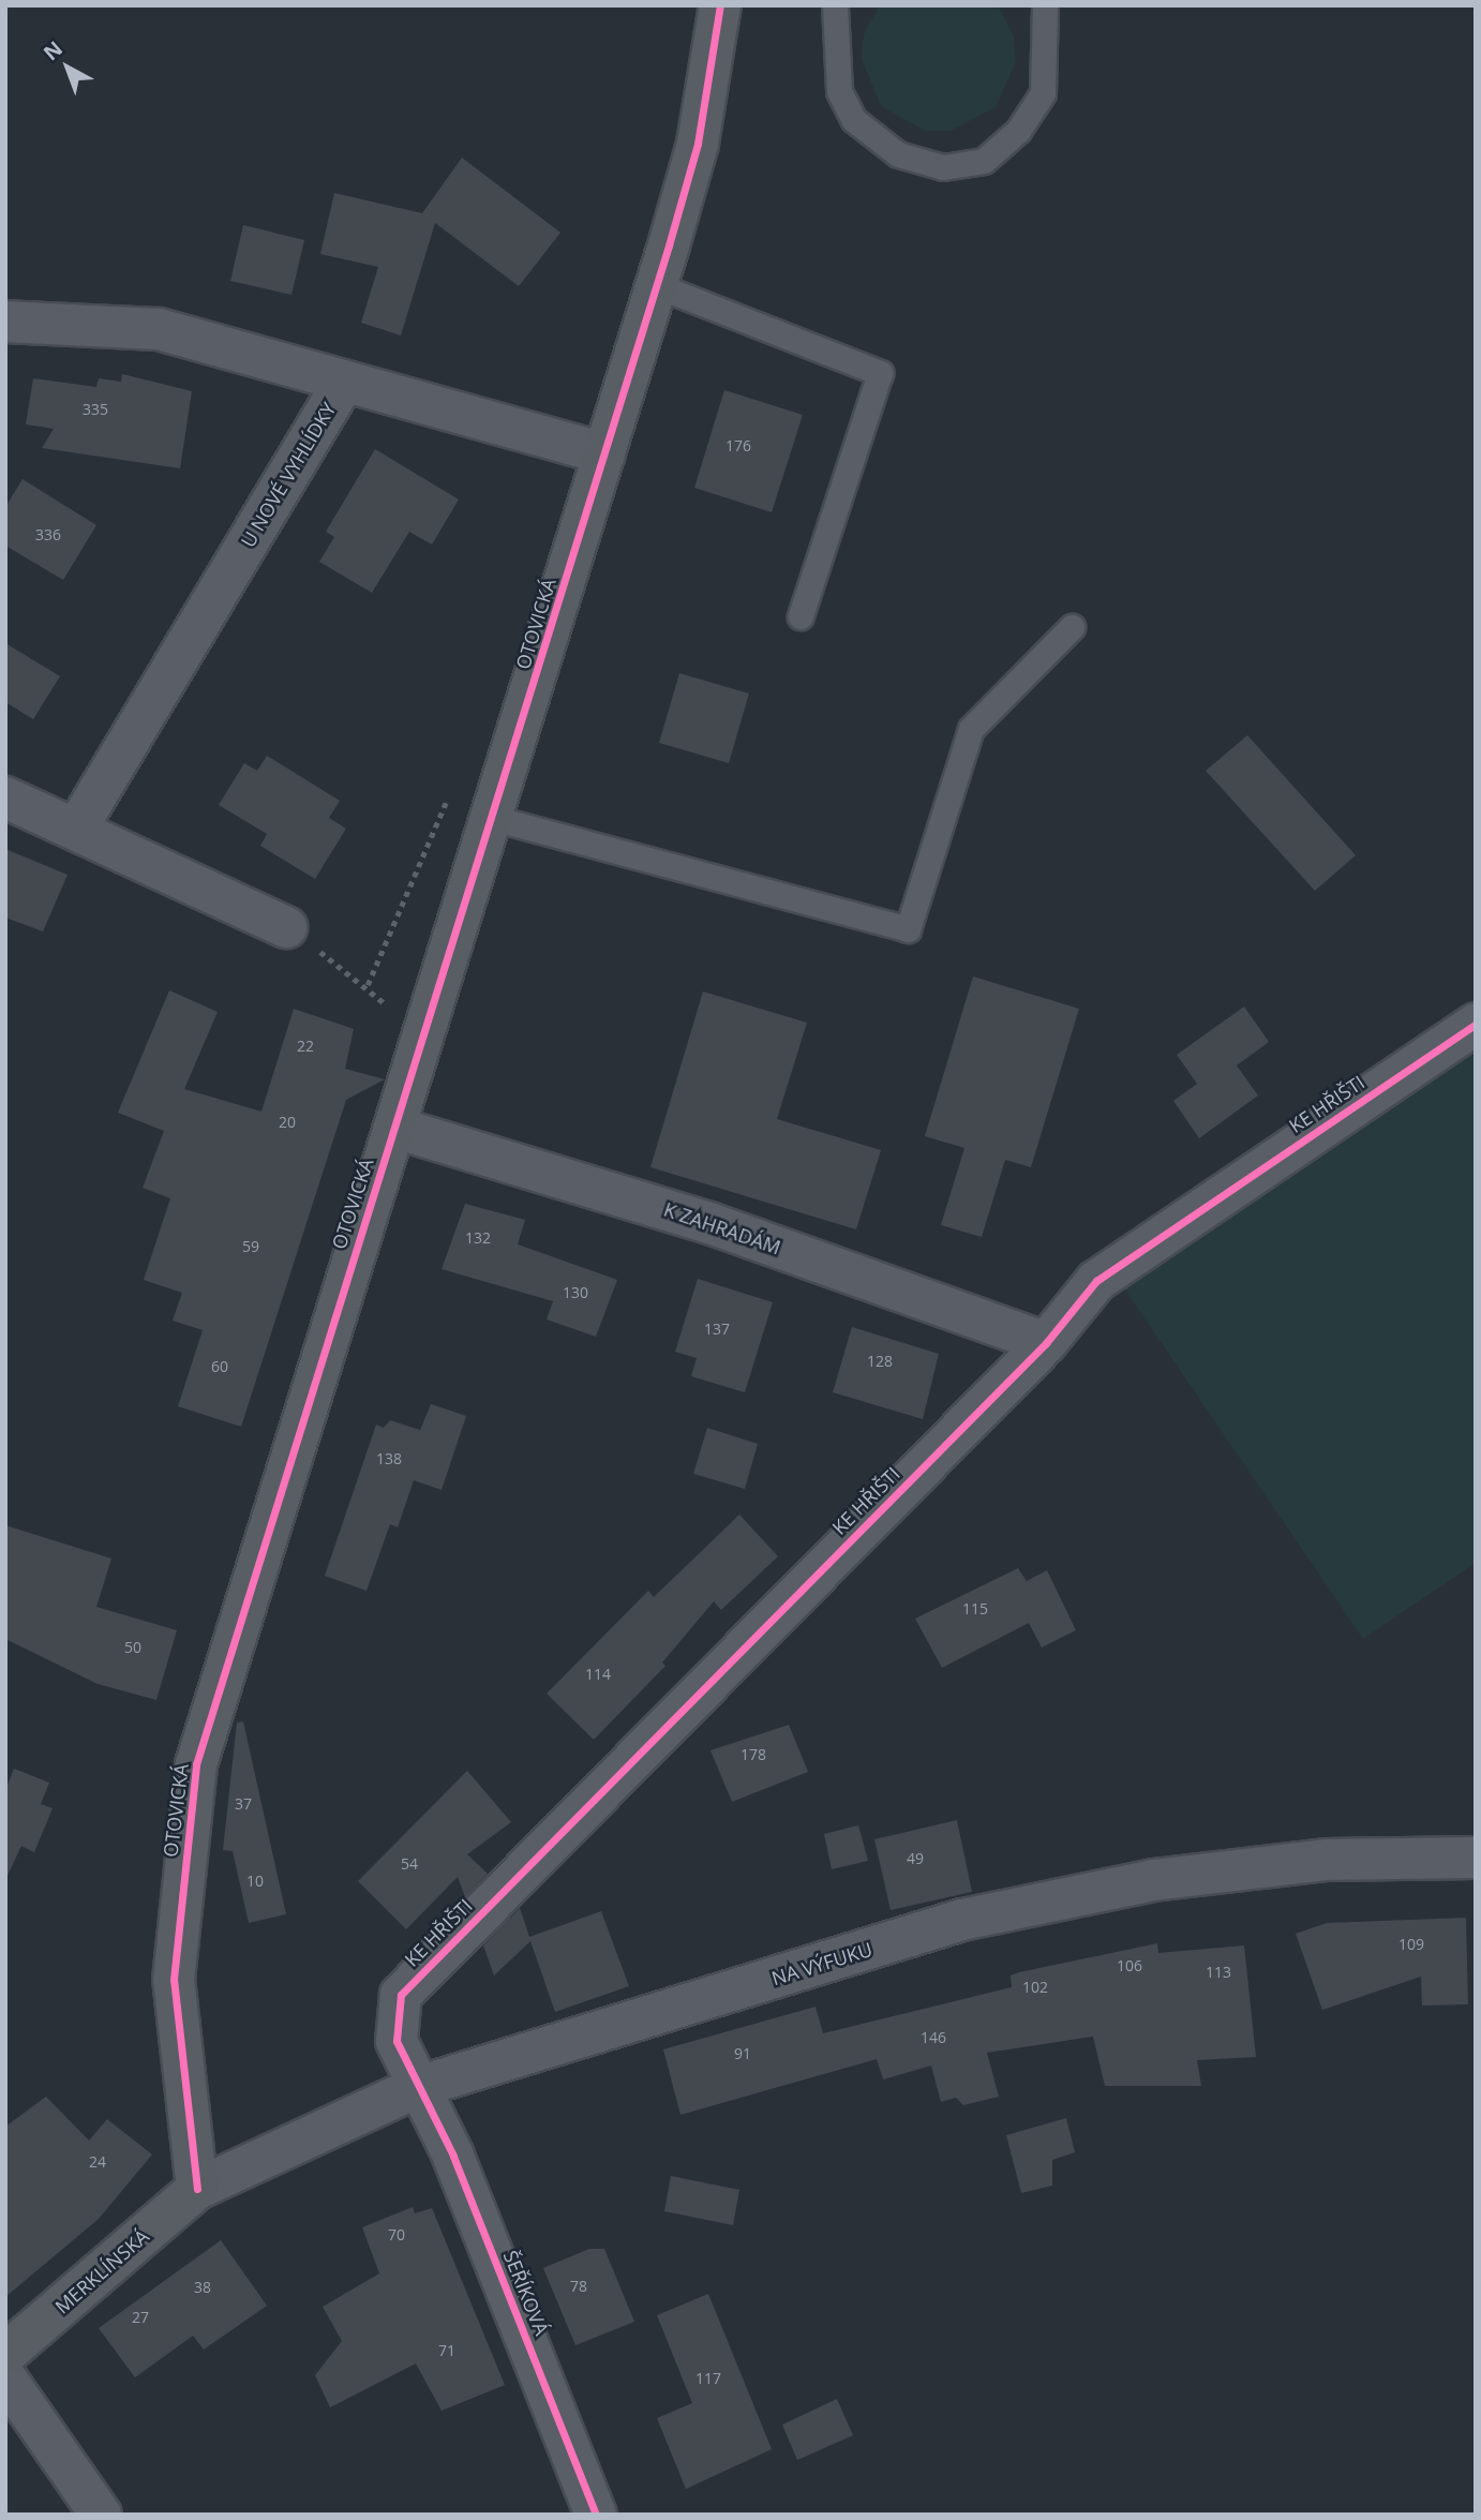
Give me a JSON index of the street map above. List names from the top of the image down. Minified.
{"streets":{"street":["U NOVÉ VYHLÍDKY","OTOVICKÁ","KE HŘIŠTI","K ZAHRADÁM","NA VÝFUKU","MERKLÍNSKÁ","ŠEŘÍKOVÁ"]},"crossings":[["OTOVICKÁ","K ZAHRADÁM"],["OTOVICKÁ","NA VÝFUKU"],["OTOVICKÁ","MERKLÍNSKÁ"],["KE HŘIŠTI","K ZAHRADÁM"],["KE HŘIŠTI","NA VÝFUKU"],["KE HŘIŠTI","ŠEŘÍKOVÁ"],["NA VÝFUKU","MERKLÍNSKÁ"],["NA VÝFUKU","ŠEŘÍKOVÁ"]],"house_numbers":["335","176","336","22","20","132","59","130","137","128","60","138","115","50","114","178","37","49","54","10","109","106","113","102","146","91","24","70","78","38","27","71","117"],"north":"top left"}
